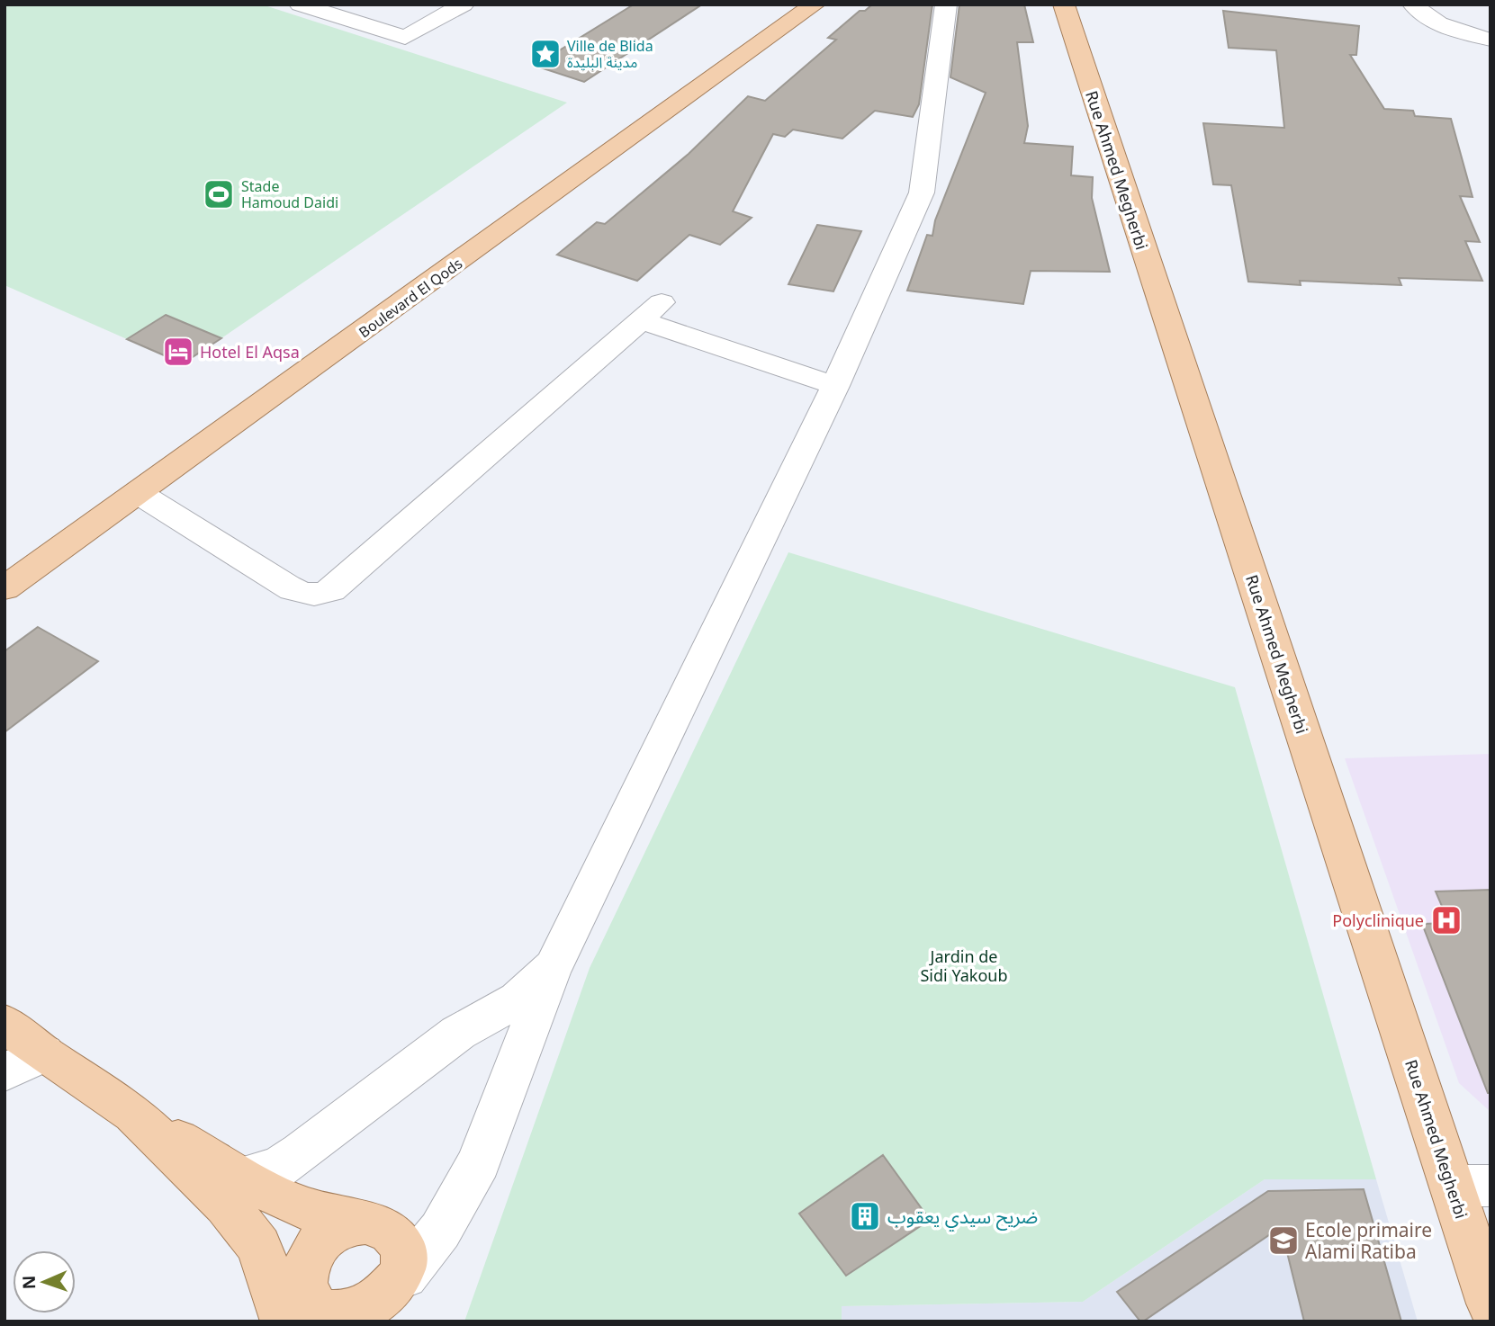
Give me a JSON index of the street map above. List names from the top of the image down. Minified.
{"streets":{"main road":["Rue Ahmed Megherbi","Boulevard El Qods"]},"parks":["Jardin de Sidi Yakoub"],"places":{"place":["Ville de Blida مدينة البليدة"],"sports":["Stade Hamoud Daidi"],"hotel":["Hotel El Aqsa"],"hospital":["Polyclinique"],"building":["ضريح سيدي يعقوب"],"school or university":["Ecole primaire Alami Ratiba"]},"north":"left"}
